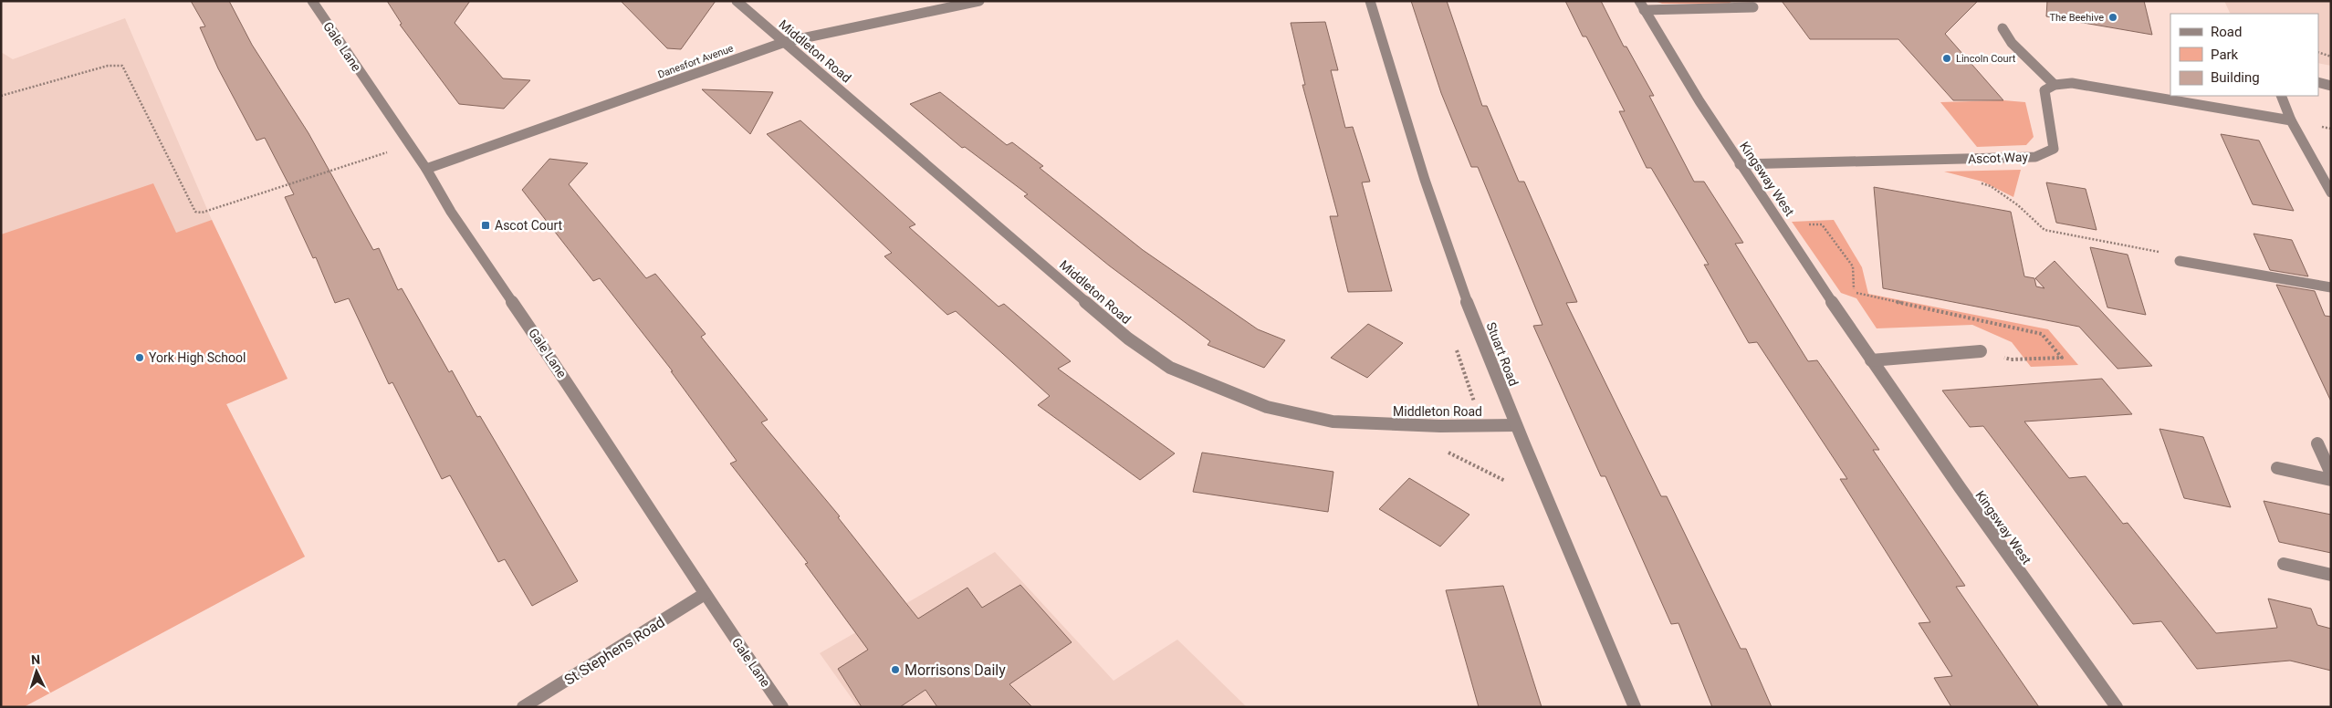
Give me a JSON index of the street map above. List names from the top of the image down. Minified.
{"streets":{"street":["Gale Lane","Middleton Road","Danesfort Avenue","Ascot Way","Kingsway West","Stuart Road","St Stephens Road"]},"crossings":[["Gale Lane","Danesfort Avenue"],["Gale Lane","St Stephens Road"],["Middleton Road","Danesfort Avenue"],["Middleton Road","Stuart Road"],["Ascot Way","Kingsway West"]],"places":{"other":["The Beehive","Lincoln Court","York High School","Morrisons Daily"],"transit":["Ascot Court"]},"legend":["Road","Park","Building"],"north":"top"}
